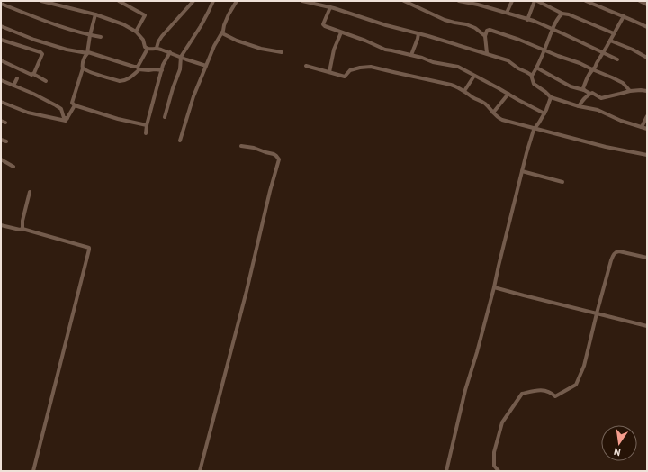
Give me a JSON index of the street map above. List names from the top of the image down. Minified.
{"north":"bottom"}
